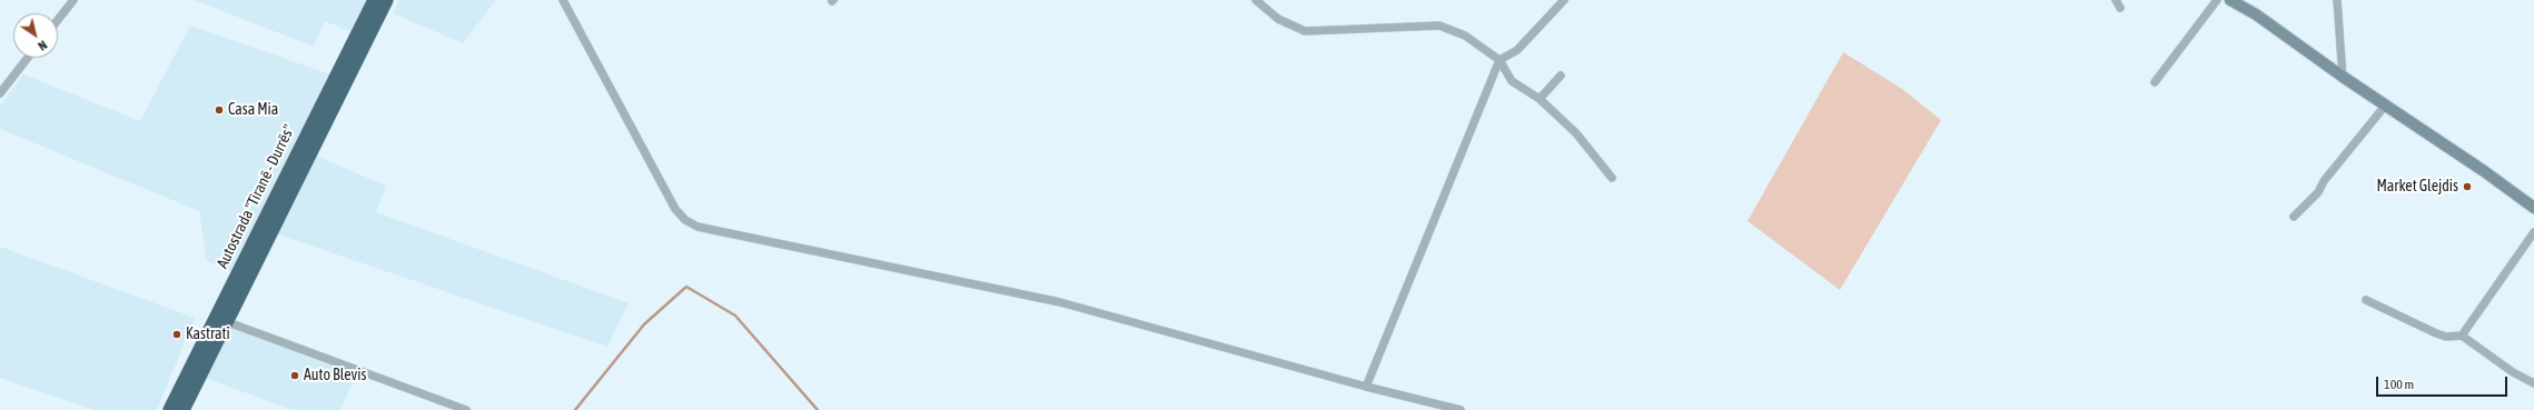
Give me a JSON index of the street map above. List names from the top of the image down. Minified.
{"streets":{"highway":["Autostrada \"Tiranë - Durrës\""]},"places":["Casa Mia","Market Glejdis","Kastrati","Auto Blevis"],"scale_bar":"100 m","north":"bottom right"}
